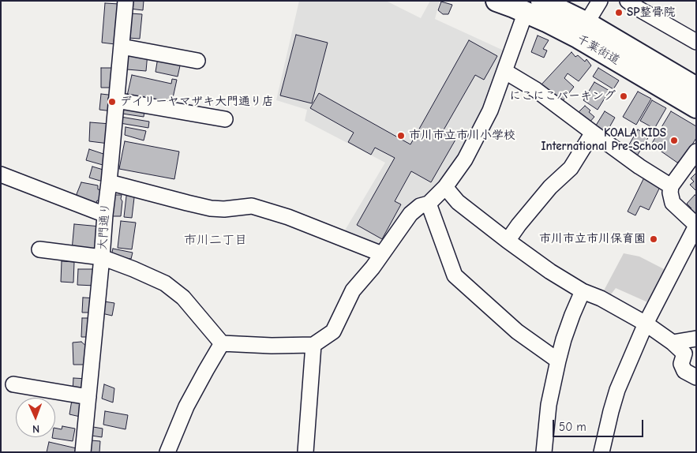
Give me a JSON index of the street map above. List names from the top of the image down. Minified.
{"streets":{"highway":["千葉街道"],"street":["大門通り"]},"districts":["市川二丁目"],"places":["SP整骨院","にこにこパーキング","デイリーヤマザキ大門通り店","市川市立市川小学校","KOALA KIDS International Pre-School","市川市立市川保育園"],"scale_bar":"50 m","north":"bottom"}
